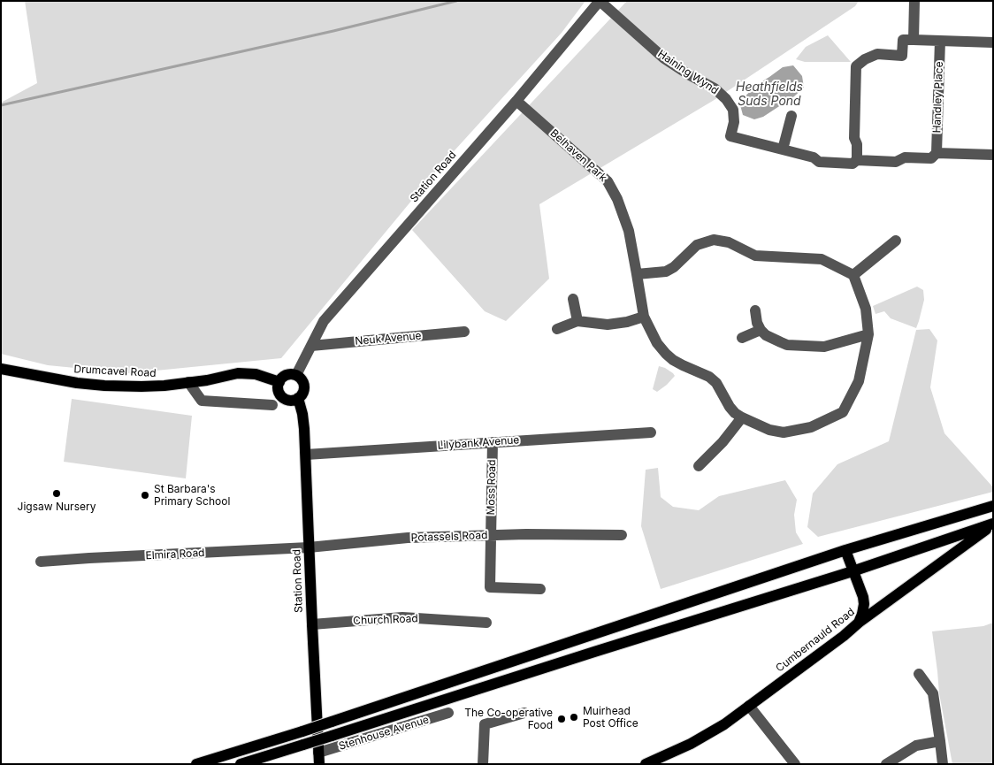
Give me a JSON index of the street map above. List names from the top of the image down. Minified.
{"streets":{"main road":["Station Road","Drumcavel Road","Cumbernauld Road"],"street":["Haining Wynd","Handley Place","Belhaven Park","Neuk Avenue","Lilybank Avenue","Moss Road","Potassels Road","Elmira Road","Church Road","Stenhouse Avenue"]},"crossings":[["Haining Wynd","Handley Place"],["Haining Wynd","Station Road"],["Belhaven Park","Station Road"],["Station Road","Neuk Avenue"],["Station Road","Drumcavel Road"],["Station Road","Lilybank Avenue"],["Station Road","Potassels Road"],["Station Road","Elmira Road"],["Station Road","Church Road"],["Station Road","Stenhouse Avenue"],["Lilybank Avenue","Moss Road"],["Moss Road","Potassels Road"],["Potassels Road","Elmira Road"]],"water":["Heathfields Suds Pond"],"places":["Jigsaw Nursery","St Barbara's Primary School","Muirhead Post Office","The Co-operative Food"]}
